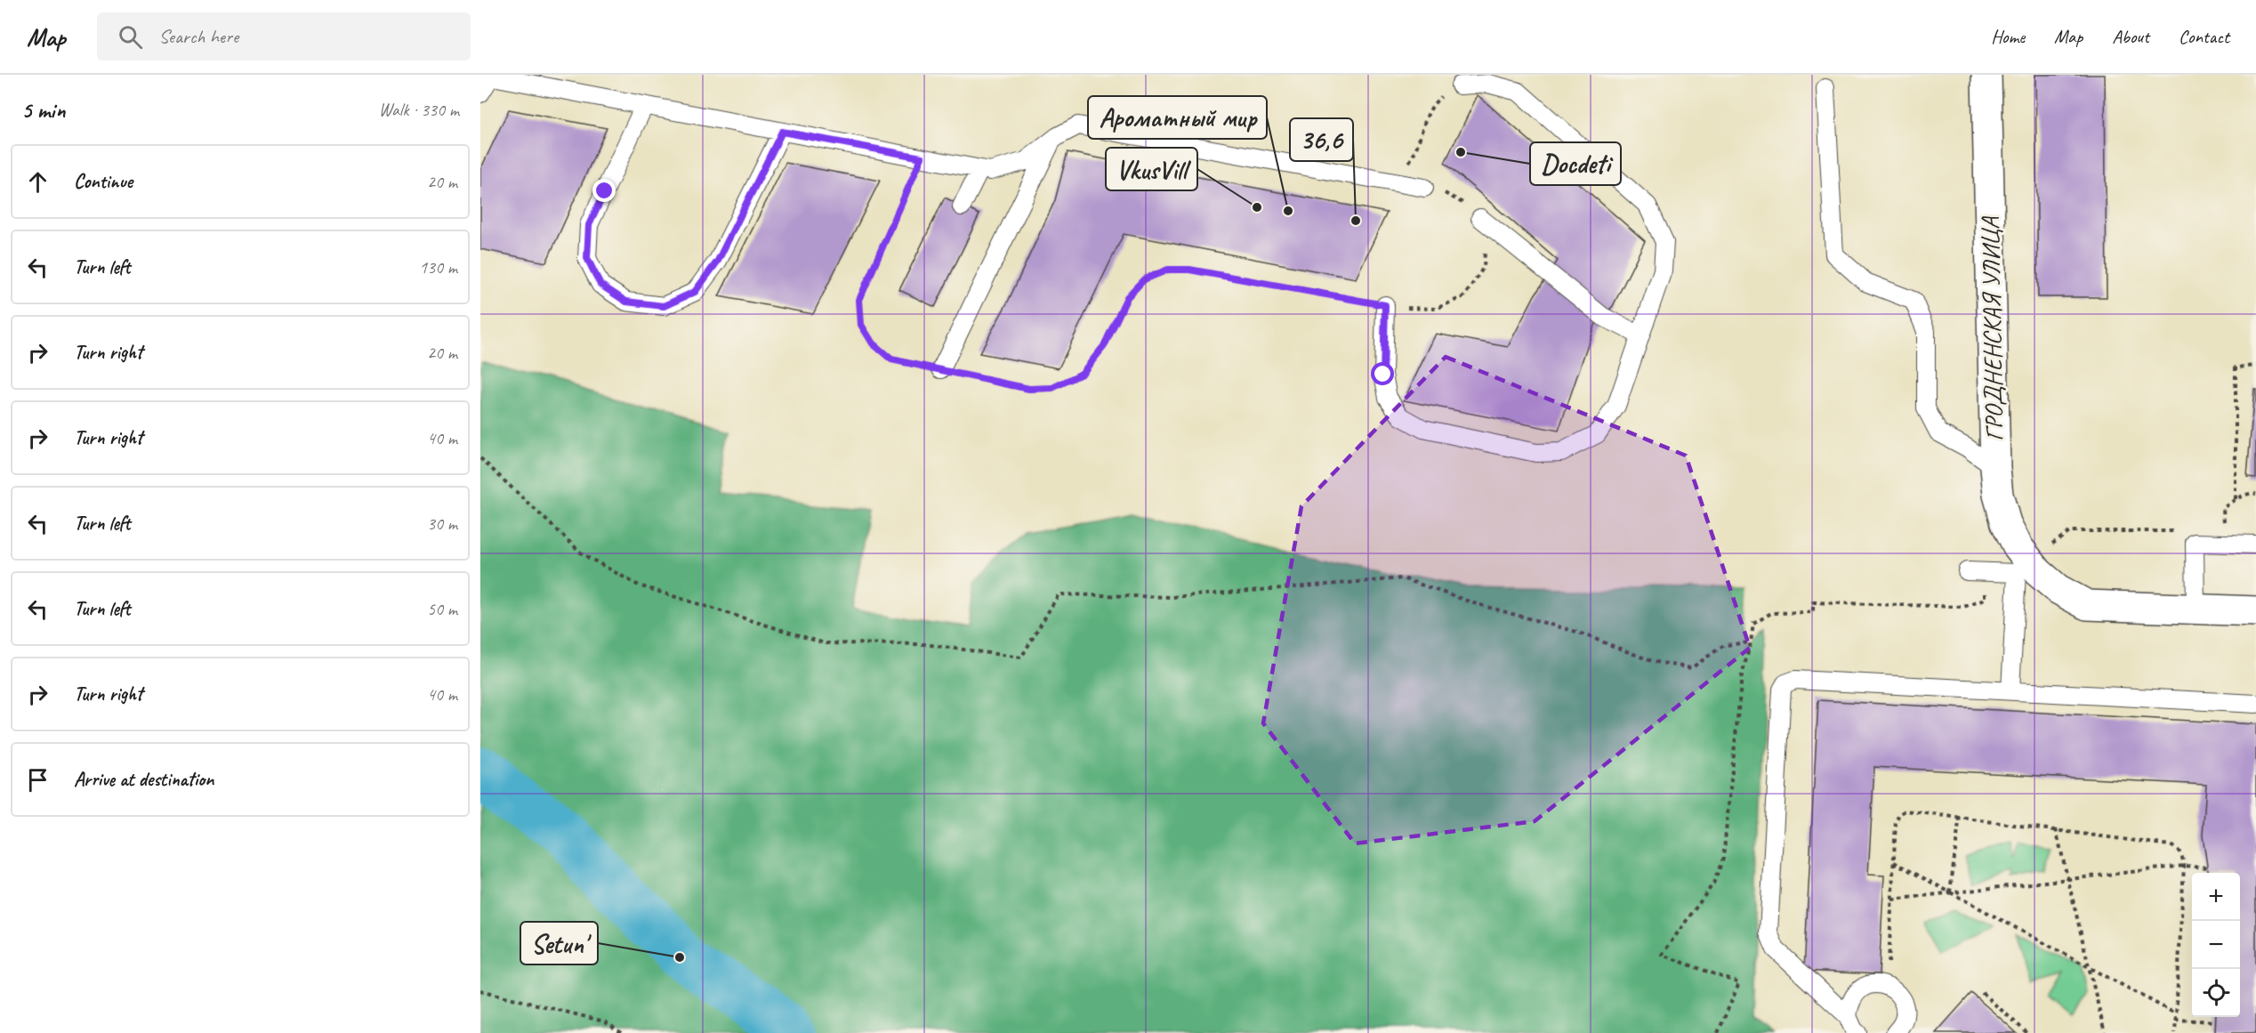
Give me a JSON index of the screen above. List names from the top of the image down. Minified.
{"streets":{"street":["ГРОДНЕНСКАЯ УЛИЦА"]},"places":["Docdeti","VkusVill","Ароматный мир","36,6","Setun'"],"page":{"header":"Map","search":"Search here","nav":["Home","Map","About","Contact"],"heading":["5 min","Walk · 330 m"],"list":[["Continue","20 m"],["Turn left","130 m"],["Turn right","20 m"],["Turn right","40 m"],["Turn left","30 m"],["Turn left","50 m"],["Turn right","40 m"],"Arrive at destination"],"map_buttons":["+","−"]}}
